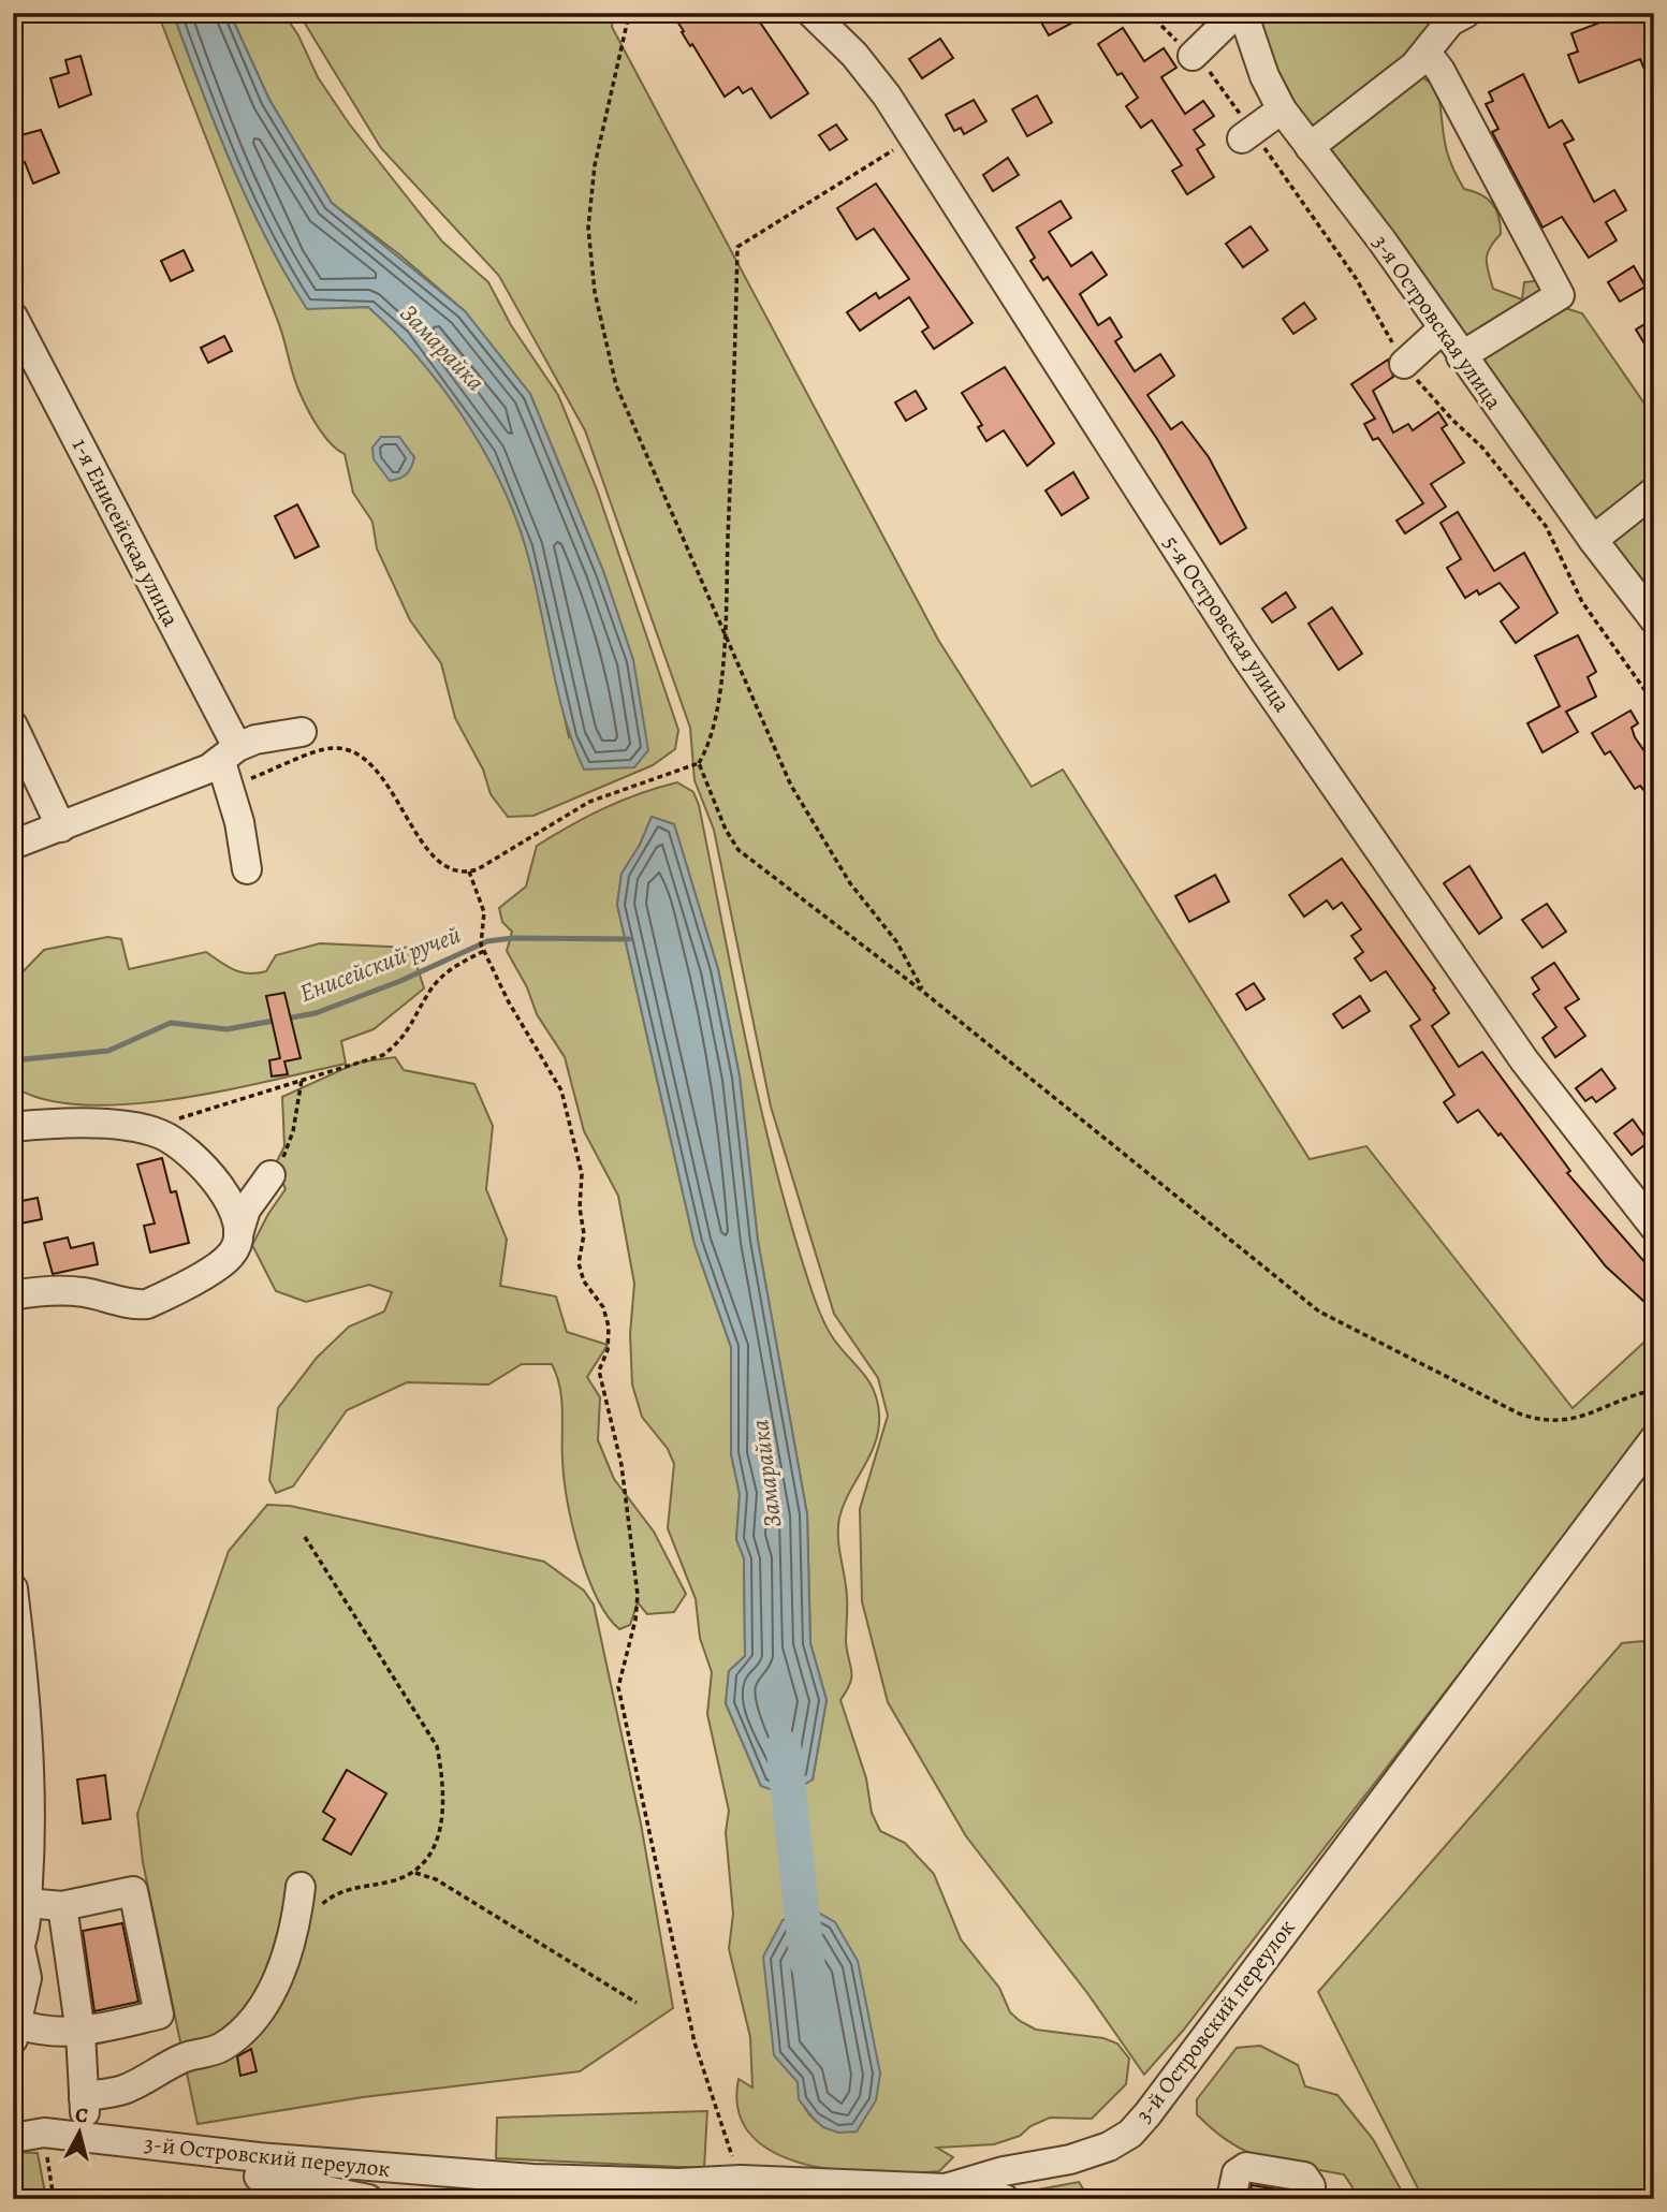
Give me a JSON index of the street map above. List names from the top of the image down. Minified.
{"streets":{"street":["3-я Островская улица","1-я Енисейская улица","5-я Островская улица","3-й Островский переулок"]},"water":["Замарайка","Енисейский ручей"],"north":"top"}
